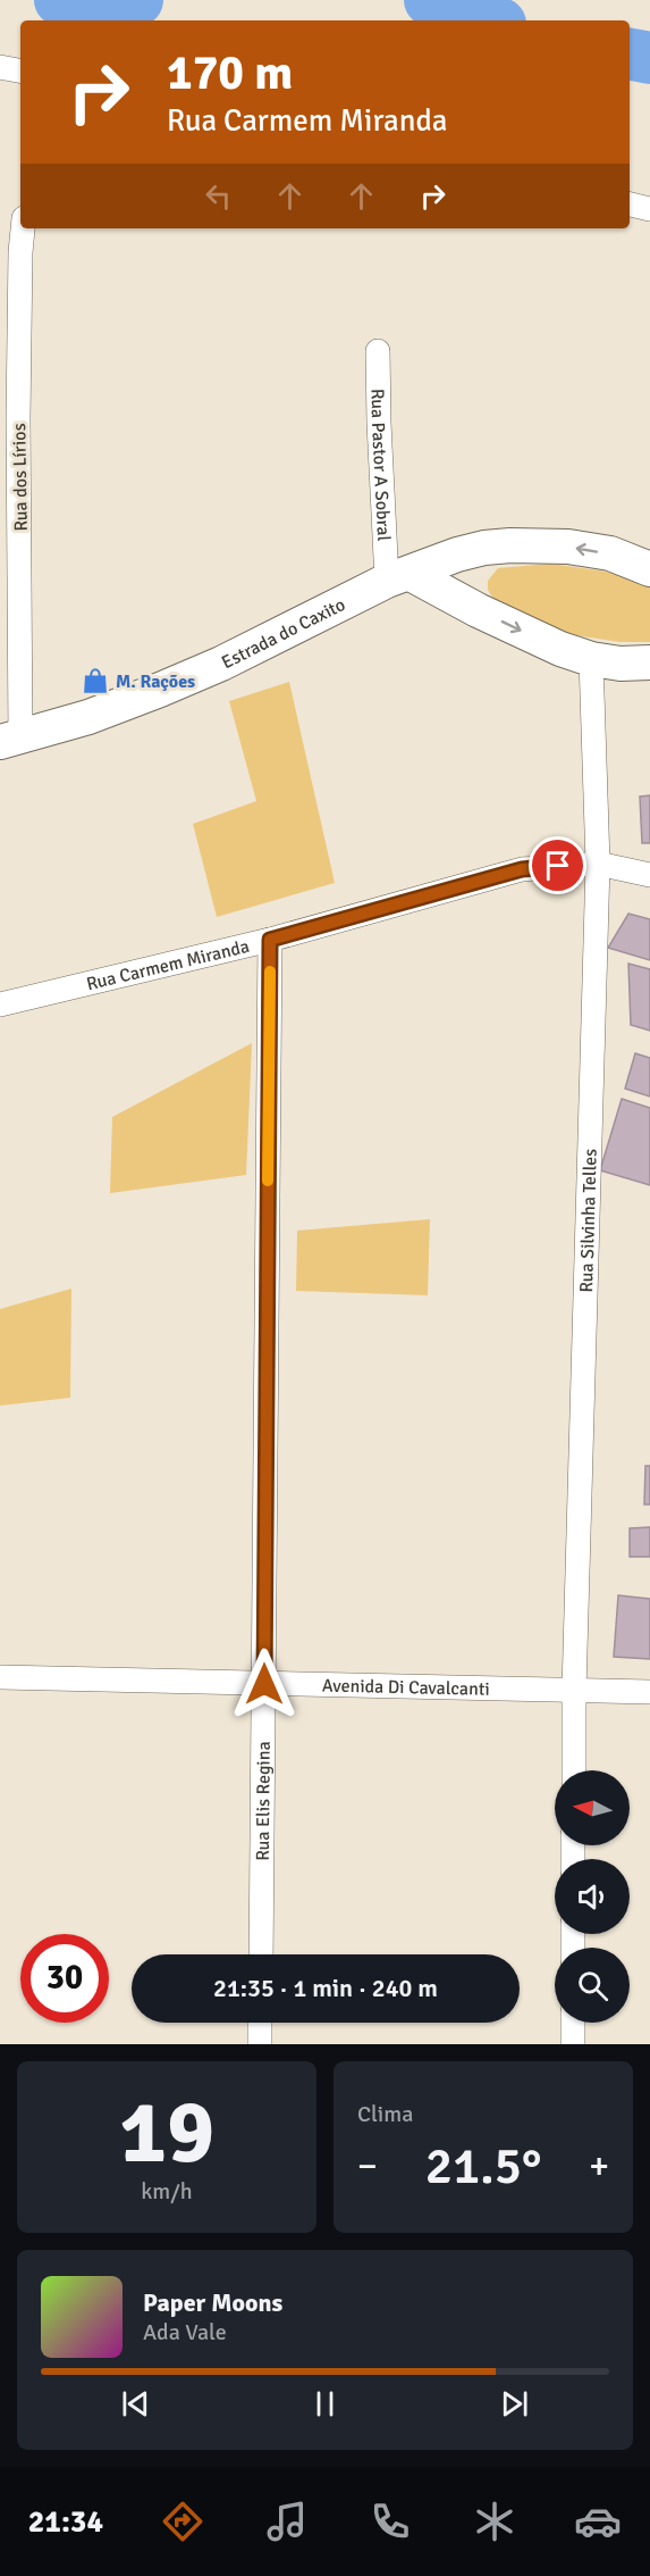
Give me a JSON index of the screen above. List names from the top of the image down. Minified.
{"streets":{"main road":["Estrada do Caxito"],"street":["Rua Pastor A Sobral","Rua dos Lírios","Rua Carmem Miranda","Rua Silvinha Telles","Avenida Di Cavalcanti","Rua Elis Regina"]},"crossings":[["Rua Pastor A Sobral","Estrada do Caxito"],["Rua dos Lírios","Estrada do Caxito"],["Rua Carmem Miranda","Rua Silvinha Telles"],["Rua Carmem Miranda","Rua Elis Regina"],["Rua Silvinha Telles","Avenida Di Cavalcanti"],["Avenida Di Cavalcanti","Rua Elis Regina"]],"places":{"shop":["M. Rações"]},"north":"left","page":{"turn":["170 m","Rua Carmem Miranda"],"limit":"30","trip":"21:35 · 1 min · 240 m","tile":[["19","km/h"],"Clima"],"heat":["−","21.5°","+"],"song":["Paper Moons","Ada Vale"],"tabs":"21:34"}}
